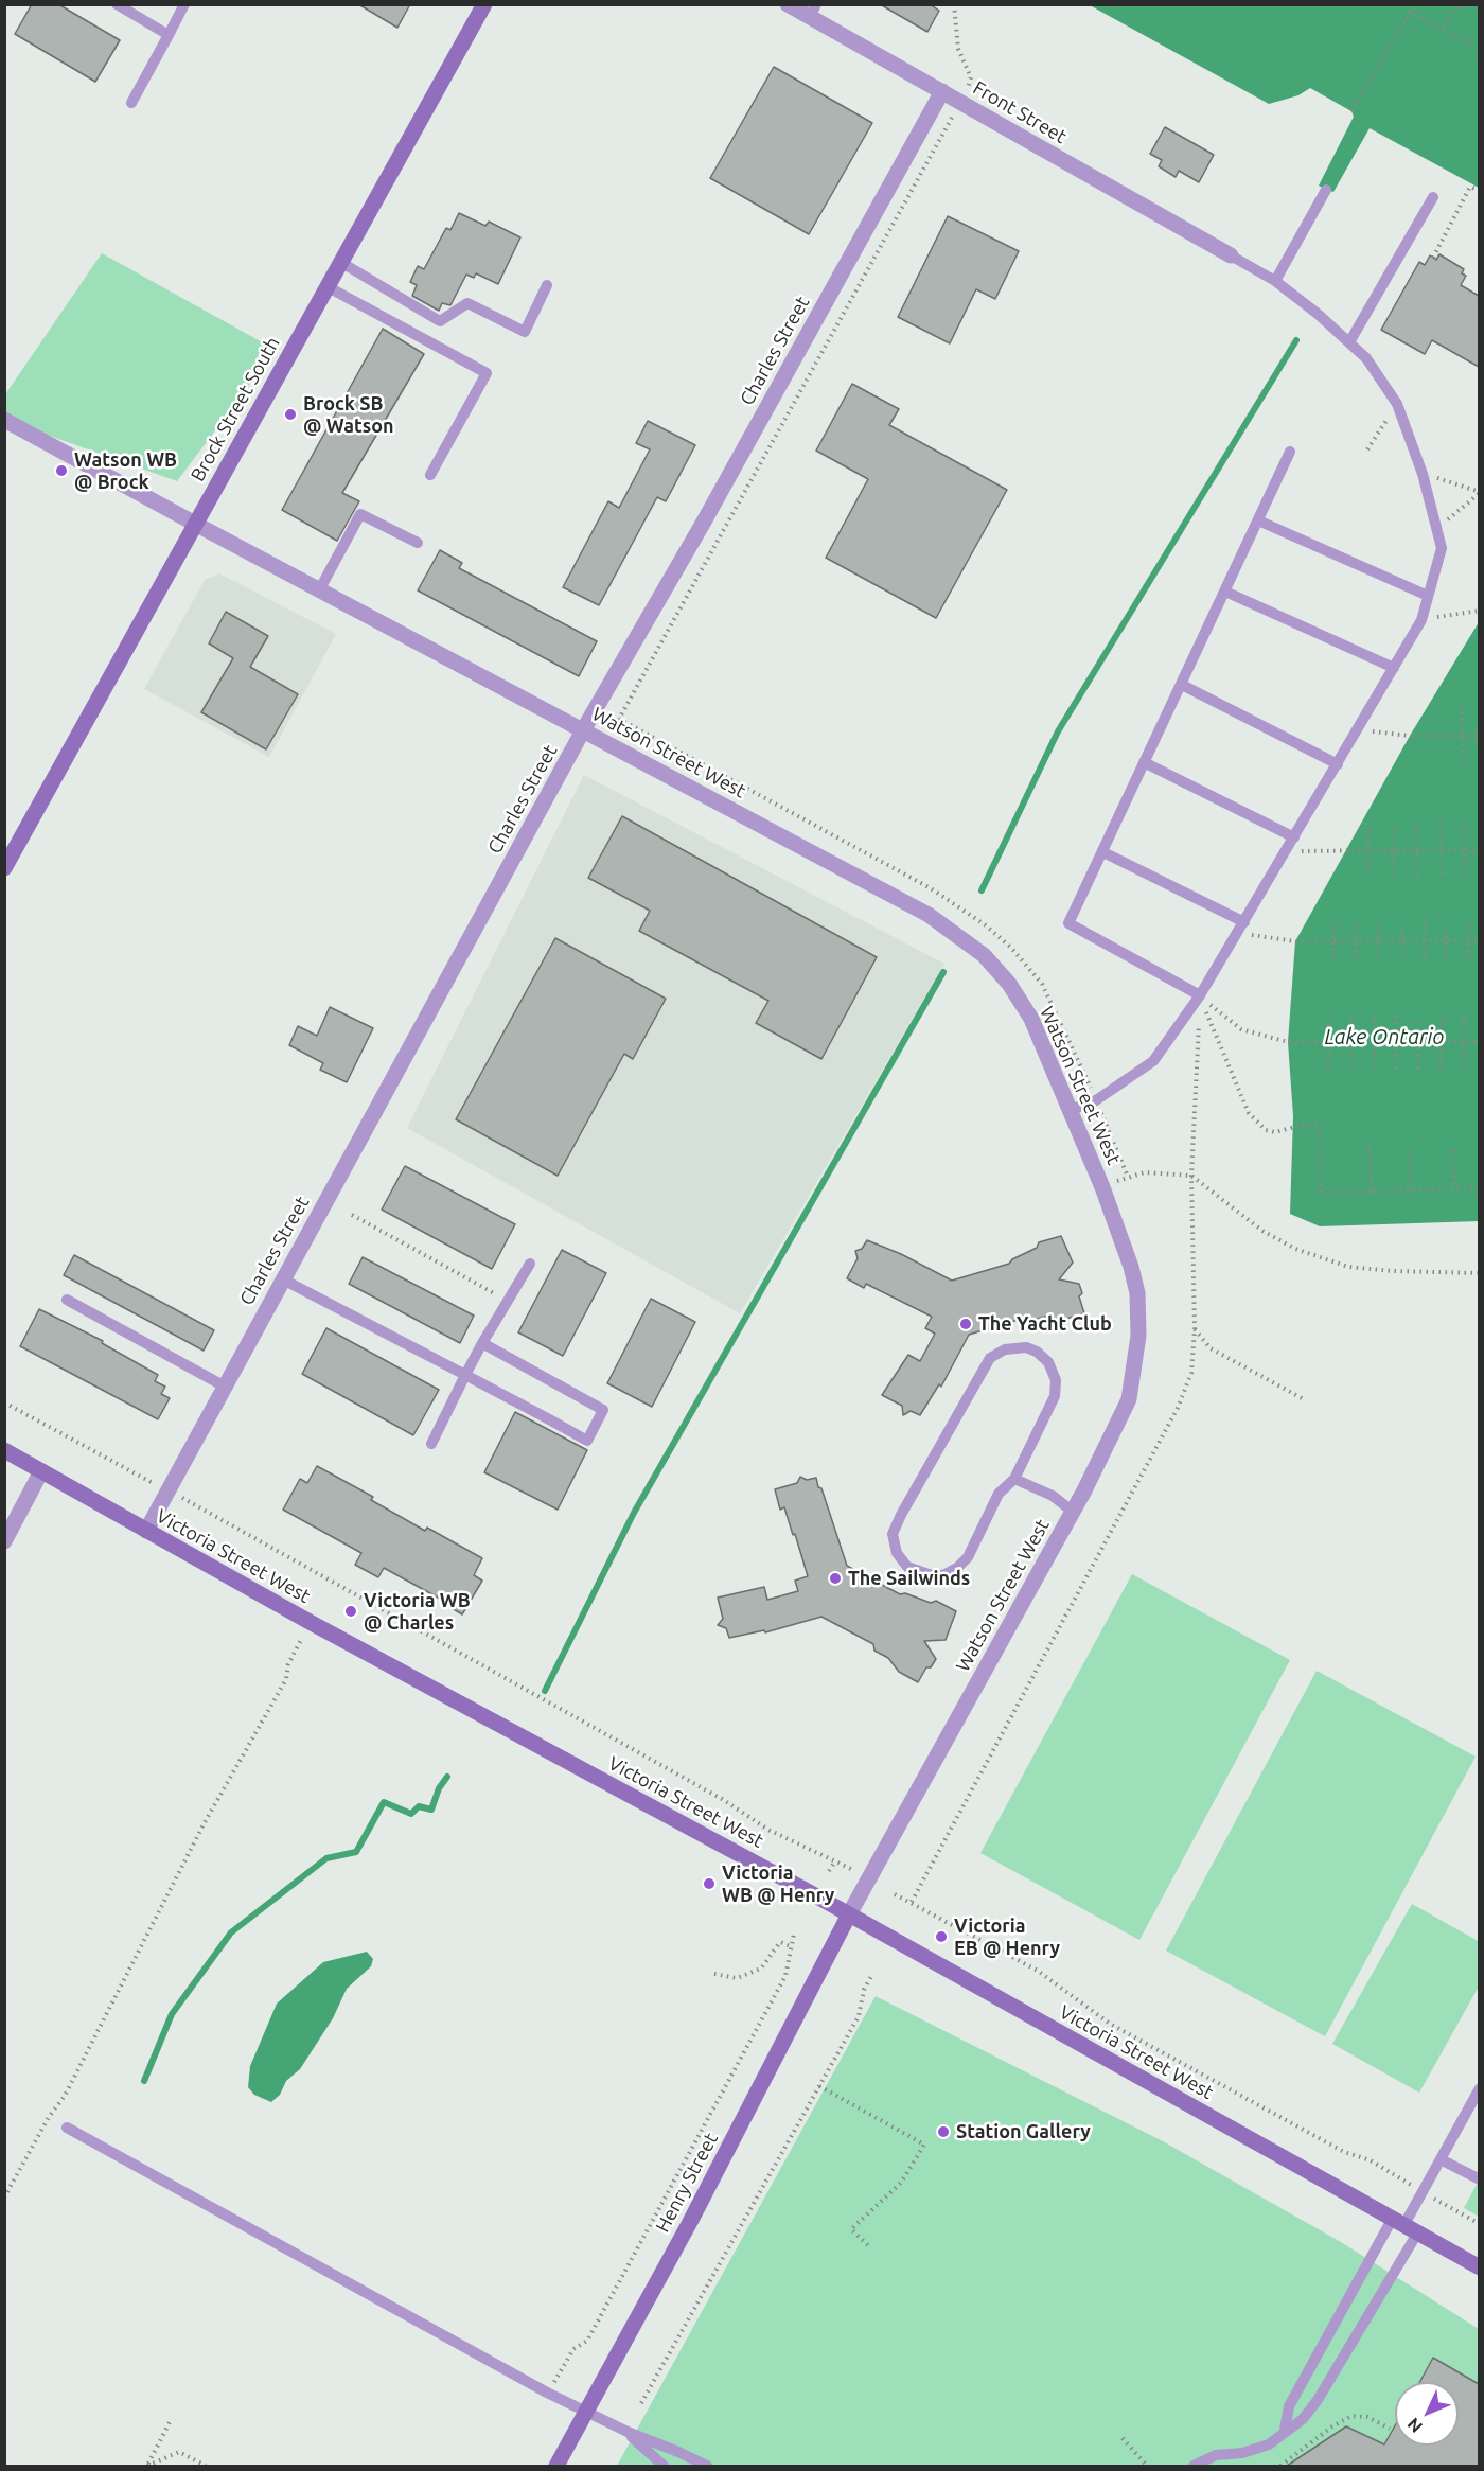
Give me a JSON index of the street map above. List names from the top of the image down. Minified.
{"streets":{"main road":["Brock Street South","Victoria Street West","Henry Street"],"street":["Front Street","Charles Street","Watson Street West"]},"crossings":[["Front Street","Charles Street"],["Charles Street","Watson Street West"],["Charles Street","Victoria Street West"],["Brock Street South","Watson Street West"],["Watson Street West","Victoria Street West"],["Watson Street West","Henry Street"],["Victoria Street West","Henry Street"]],"water":["Lake Ontario"],"places":["Brock SB @ Watson","Watson WB @ Brock","The Yacht Club","The Sailwinds","Victoria WB @ Charles","Victoria WB @ Henry","Victoria EB @ Henry","Station Gallery"],"north":"bottom left"}
